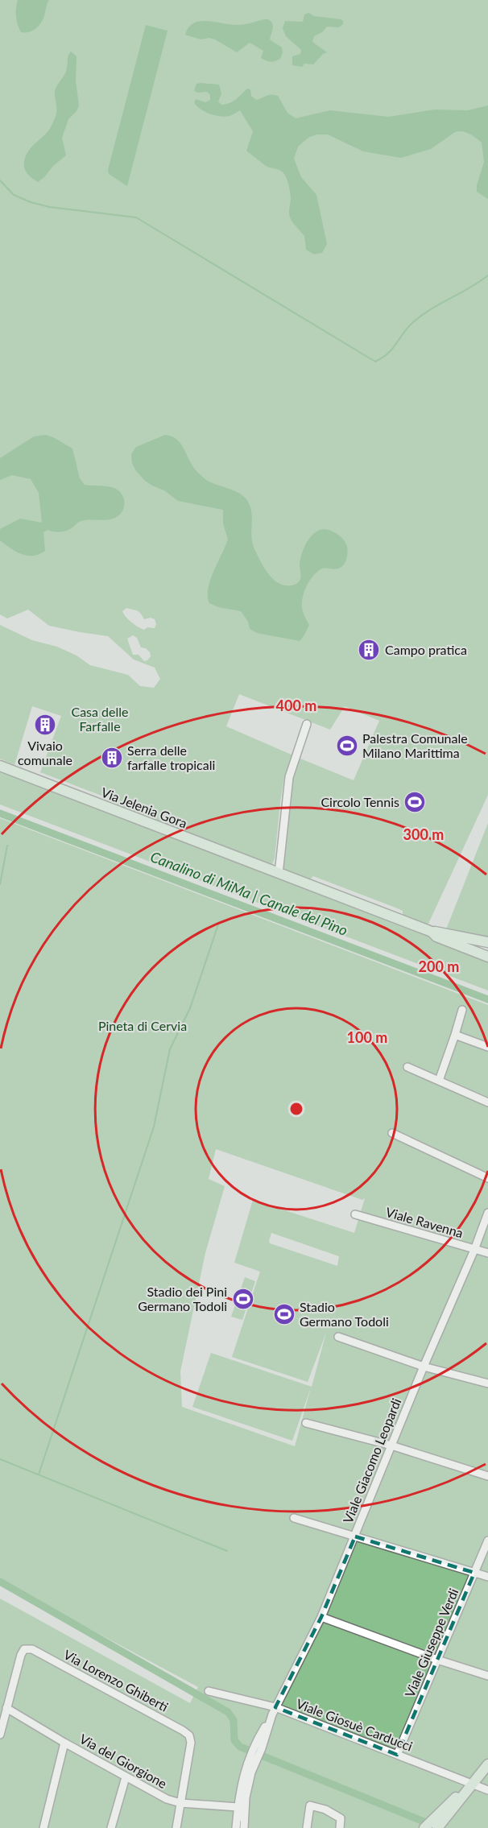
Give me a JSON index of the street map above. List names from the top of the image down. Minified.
{"streets":{"street":["Via Jelenia Gora","Viale Ravenna","Viale Giacomo Leopardi","Viale Giuseppe Verdi","Via Lorenzo Ghiberti","Viale Giosuè Carducci","Via del Giorgione"]},"crossings":[["Viale Ravenna","Viale Giacomo Leopardi"],["Viale Giacomo Leopardi","Viale Giosuè Carducci"],["Viale Giacomo Leopardi","Via del Giorgione"],["Viale Giuseppe Verdi","Viale Giosuè Carducci"],["Via Lorenzo Ghiberti","Via del Giorgione"]],"water":["Canalino di MiMa | Canale del Pino"],"parks":["Casa delle Farfalle","Pineta di Cervia"],"places":{"building":["Campo pratica","Vivaio comunale","Serra delle farfalle tropicali"],"sports":["Palestra Comunale Milano Marittima","Circolo Tennis","Stadio dei Pini Germano Todoli","Stadio Germano Todoli"]},"rings":["400 m","300 m","200 m","100 m"]}
